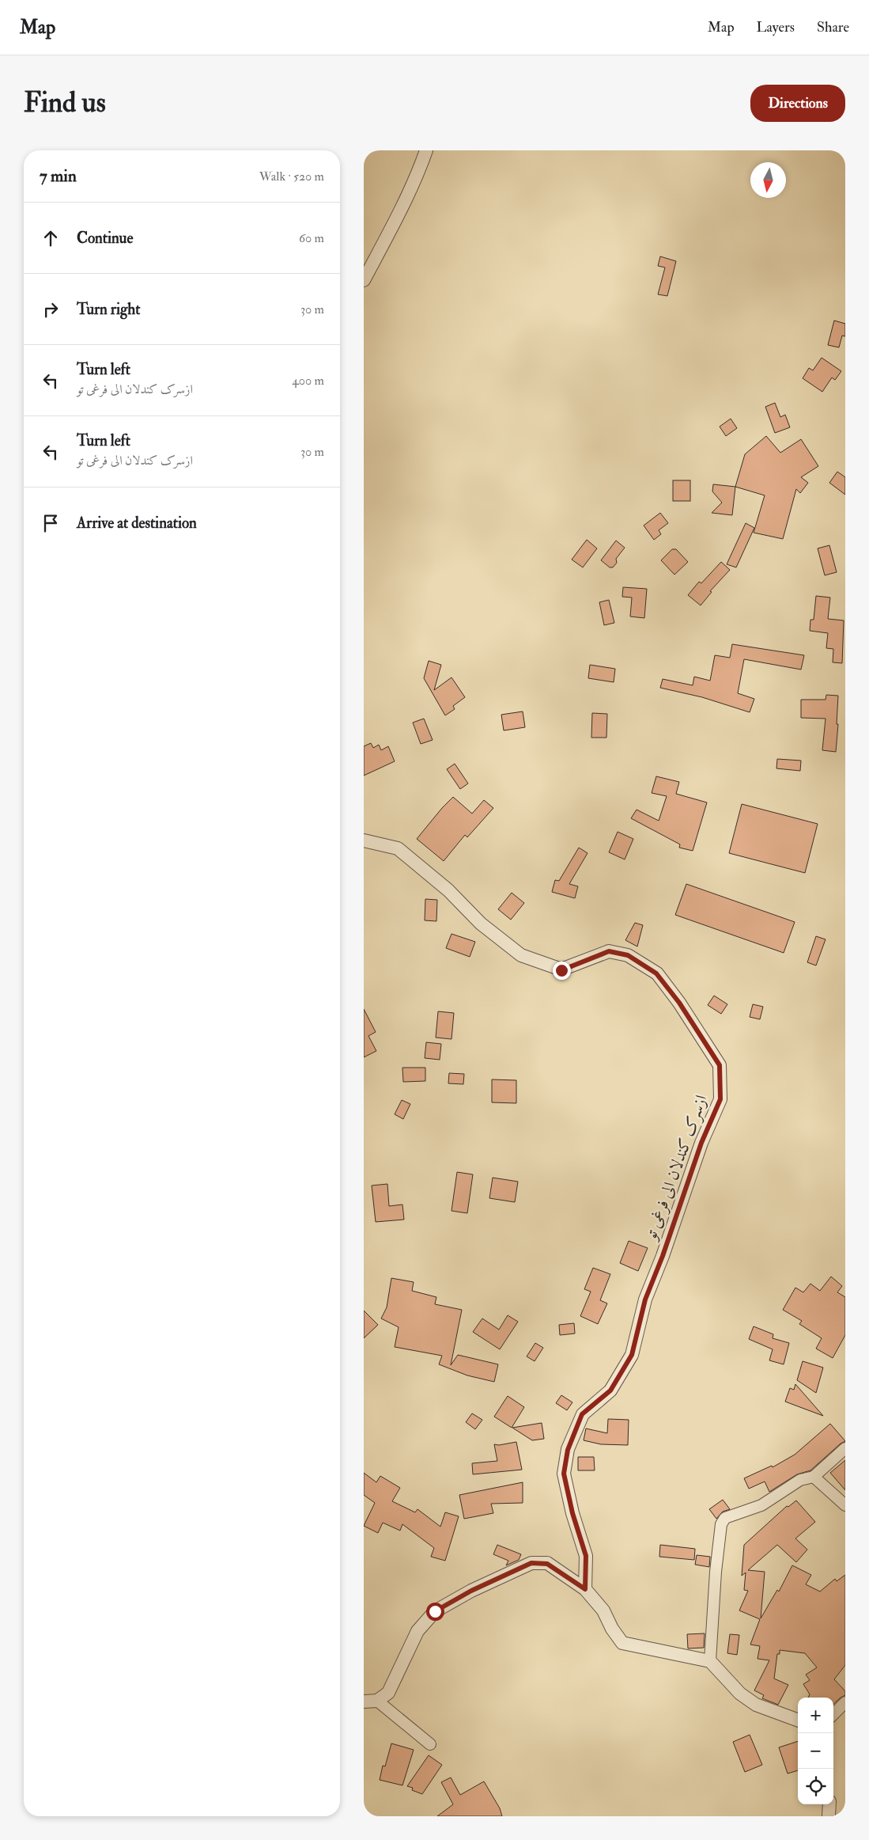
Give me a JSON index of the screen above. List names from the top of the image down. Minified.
{"streets":{"street":["ازسرک کندلان الی فرغی تو"]},"north":"bottom","page":{"header":"Map","nav":["Map","Layers","Share"],"buttons":"Directions","title":"Find us","heading":["7 min","Walk · 520 m"],"list":[["Continue","60 m"],["Turn right","30 m"],["Turn left","ازسرک کندلان الی فرغی تو","400 m"],["Turn left","ازسرک کندلان الی فرغی تو","30 m"],"Arrive at destination"],"map_buttons":["+","−"]}}
